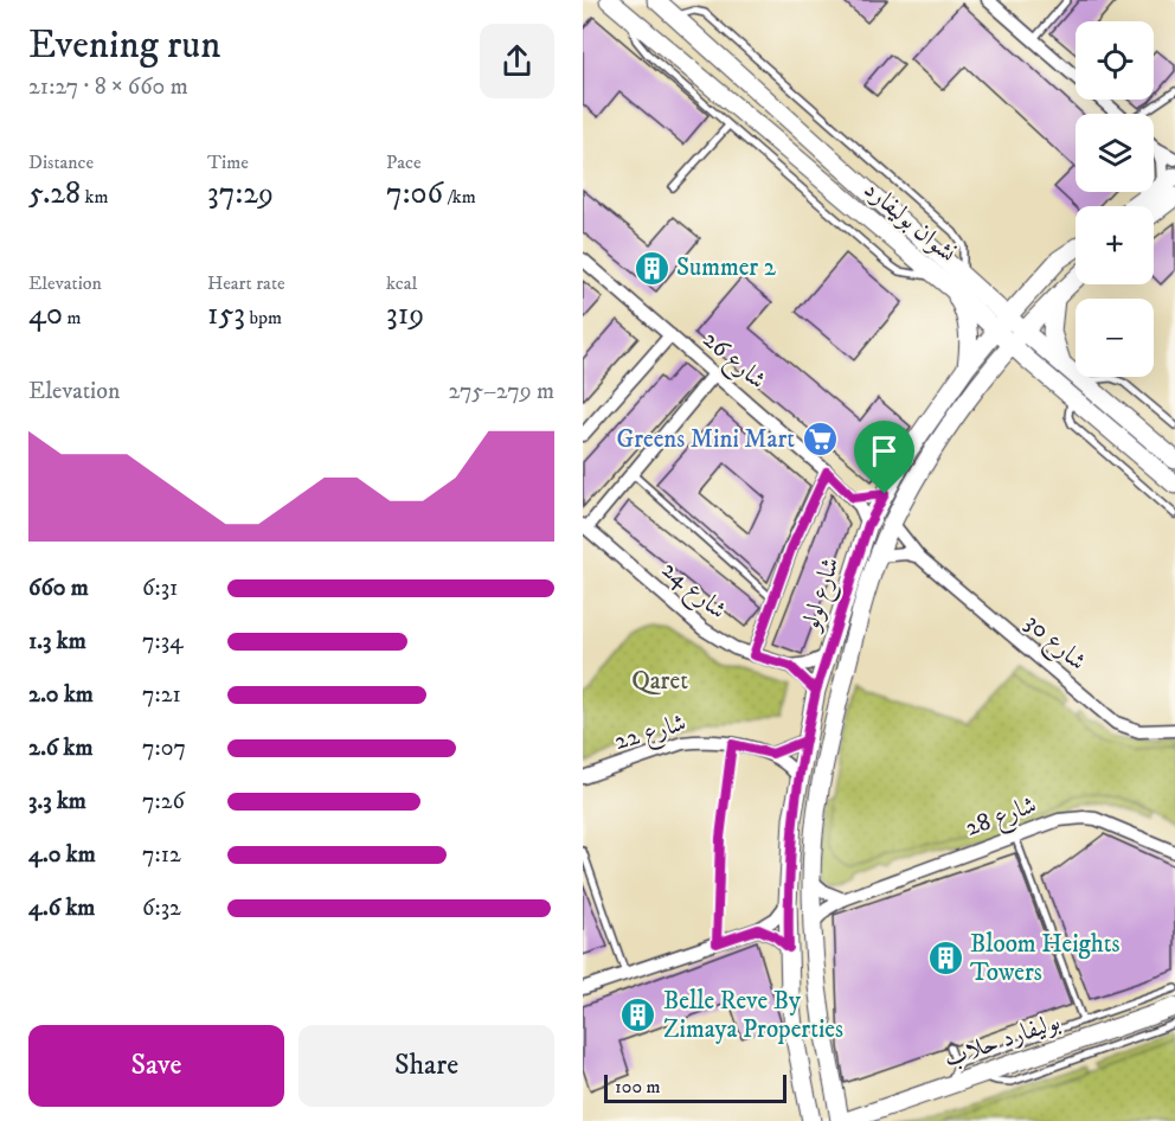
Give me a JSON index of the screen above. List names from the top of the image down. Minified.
{"streets":{"street":["نشوان بوليفارد","شارع 26","شارع 24","شارع لولو","شارع 30","شارع 22","شارع 28","بوليفارد حلاب"]},"crossings":[["نشوان بوليفارد","شارع لولو"],["شارع 26","شارع لولو"],["شارع 24","شارع لولو"],["شارع لولو","شارع 30"],["شارع لولو","شارع 22"],["شارع لولو","شارع 28"]],"parks":["Qaret"],"places":{"building":["Summer 2","Bloom Heights Towers","Belle Reve By Zimaya Properties"],"supermarket":["Greens Mini Mart"]},"scale_bar":"100 m","page":{"heading":["Evening run","21:27 · 8 × 660 m"],"map_buttons":["+","−"],"stats":[["Distance","5.28 km"],["Time","37:29"],["Pace","7:06 /km"],["Elevation","40 m"],["Heart rate","153 bpm"],["kcal","319"]],"chart":["Elevation","275–279 m"],"list":[{"name":"660 m","note":"6:31"},{"name":"1.3 km","note":"7:34"},{"name":"2.0 km","note":"7:21"},{"name":"2.6 km","note":"7:07"},{"name":"3.3 km","note":"7:26"},{"name":"4.0 km","note":"7:12"},{"name":"4.6 km","note":"6:32"}],"buttons":["Save","Share"],"scale":"100 m"}}
